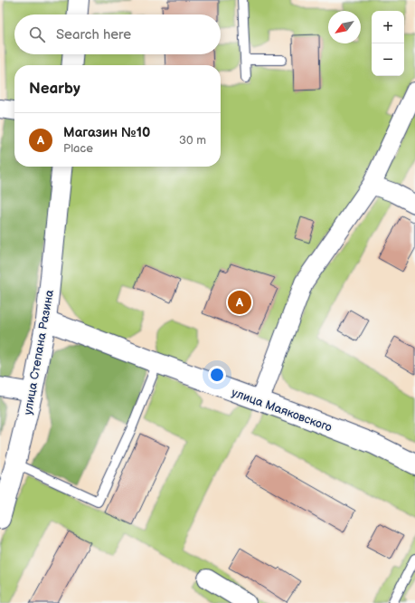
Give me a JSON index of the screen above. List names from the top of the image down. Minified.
{"streets":{"main road":["улица Степана Разина","улица Маяковского"]},"crossings":[["улица Степана Разина","улица Маяковского"]],"north":"bottom left","page":{"map_buttons":["+","−"],"search":"Search here","heading":"Nearby","list":[{"mark":"A","name":"Магазин №10","note":"Place","value":"30 m"}],"pins":"A"}}
